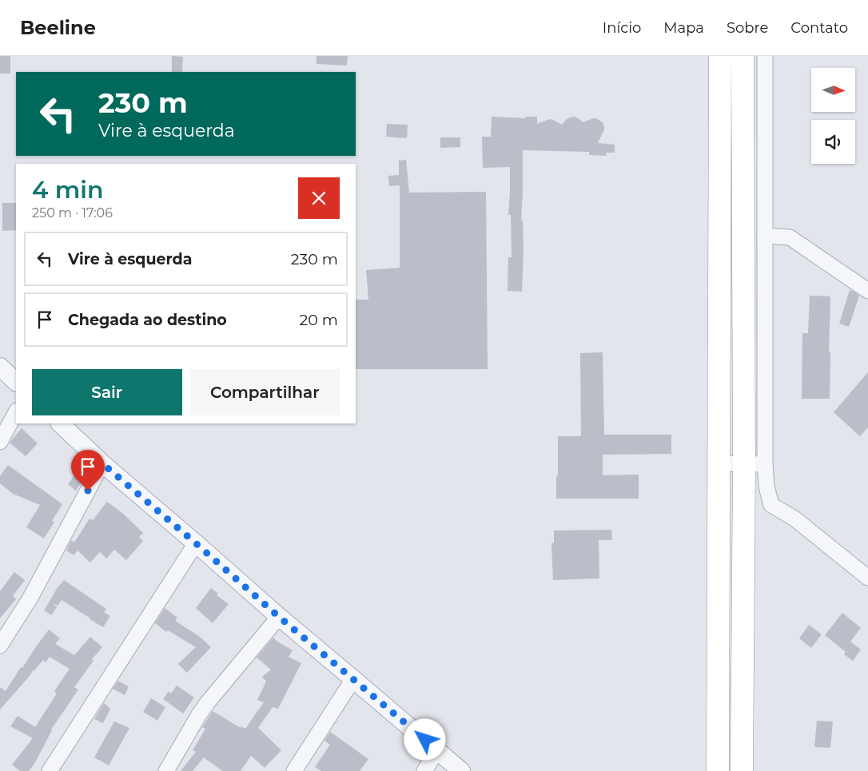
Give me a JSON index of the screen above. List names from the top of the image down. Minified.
{"north":"right","page":{"header":"Beeline","nav":["Início","Mapa","Sobre","Contato"],"turn":["230 m","Vire à esquerda"],"heading":["4 min","250 m · 17:06"],"list":[{"name":"Vire à esquerda","value":"230 m"},{"name":"Chegada ao destino","value":"20 m"}],"buttons":["Sair","Compartilhar"]}}
